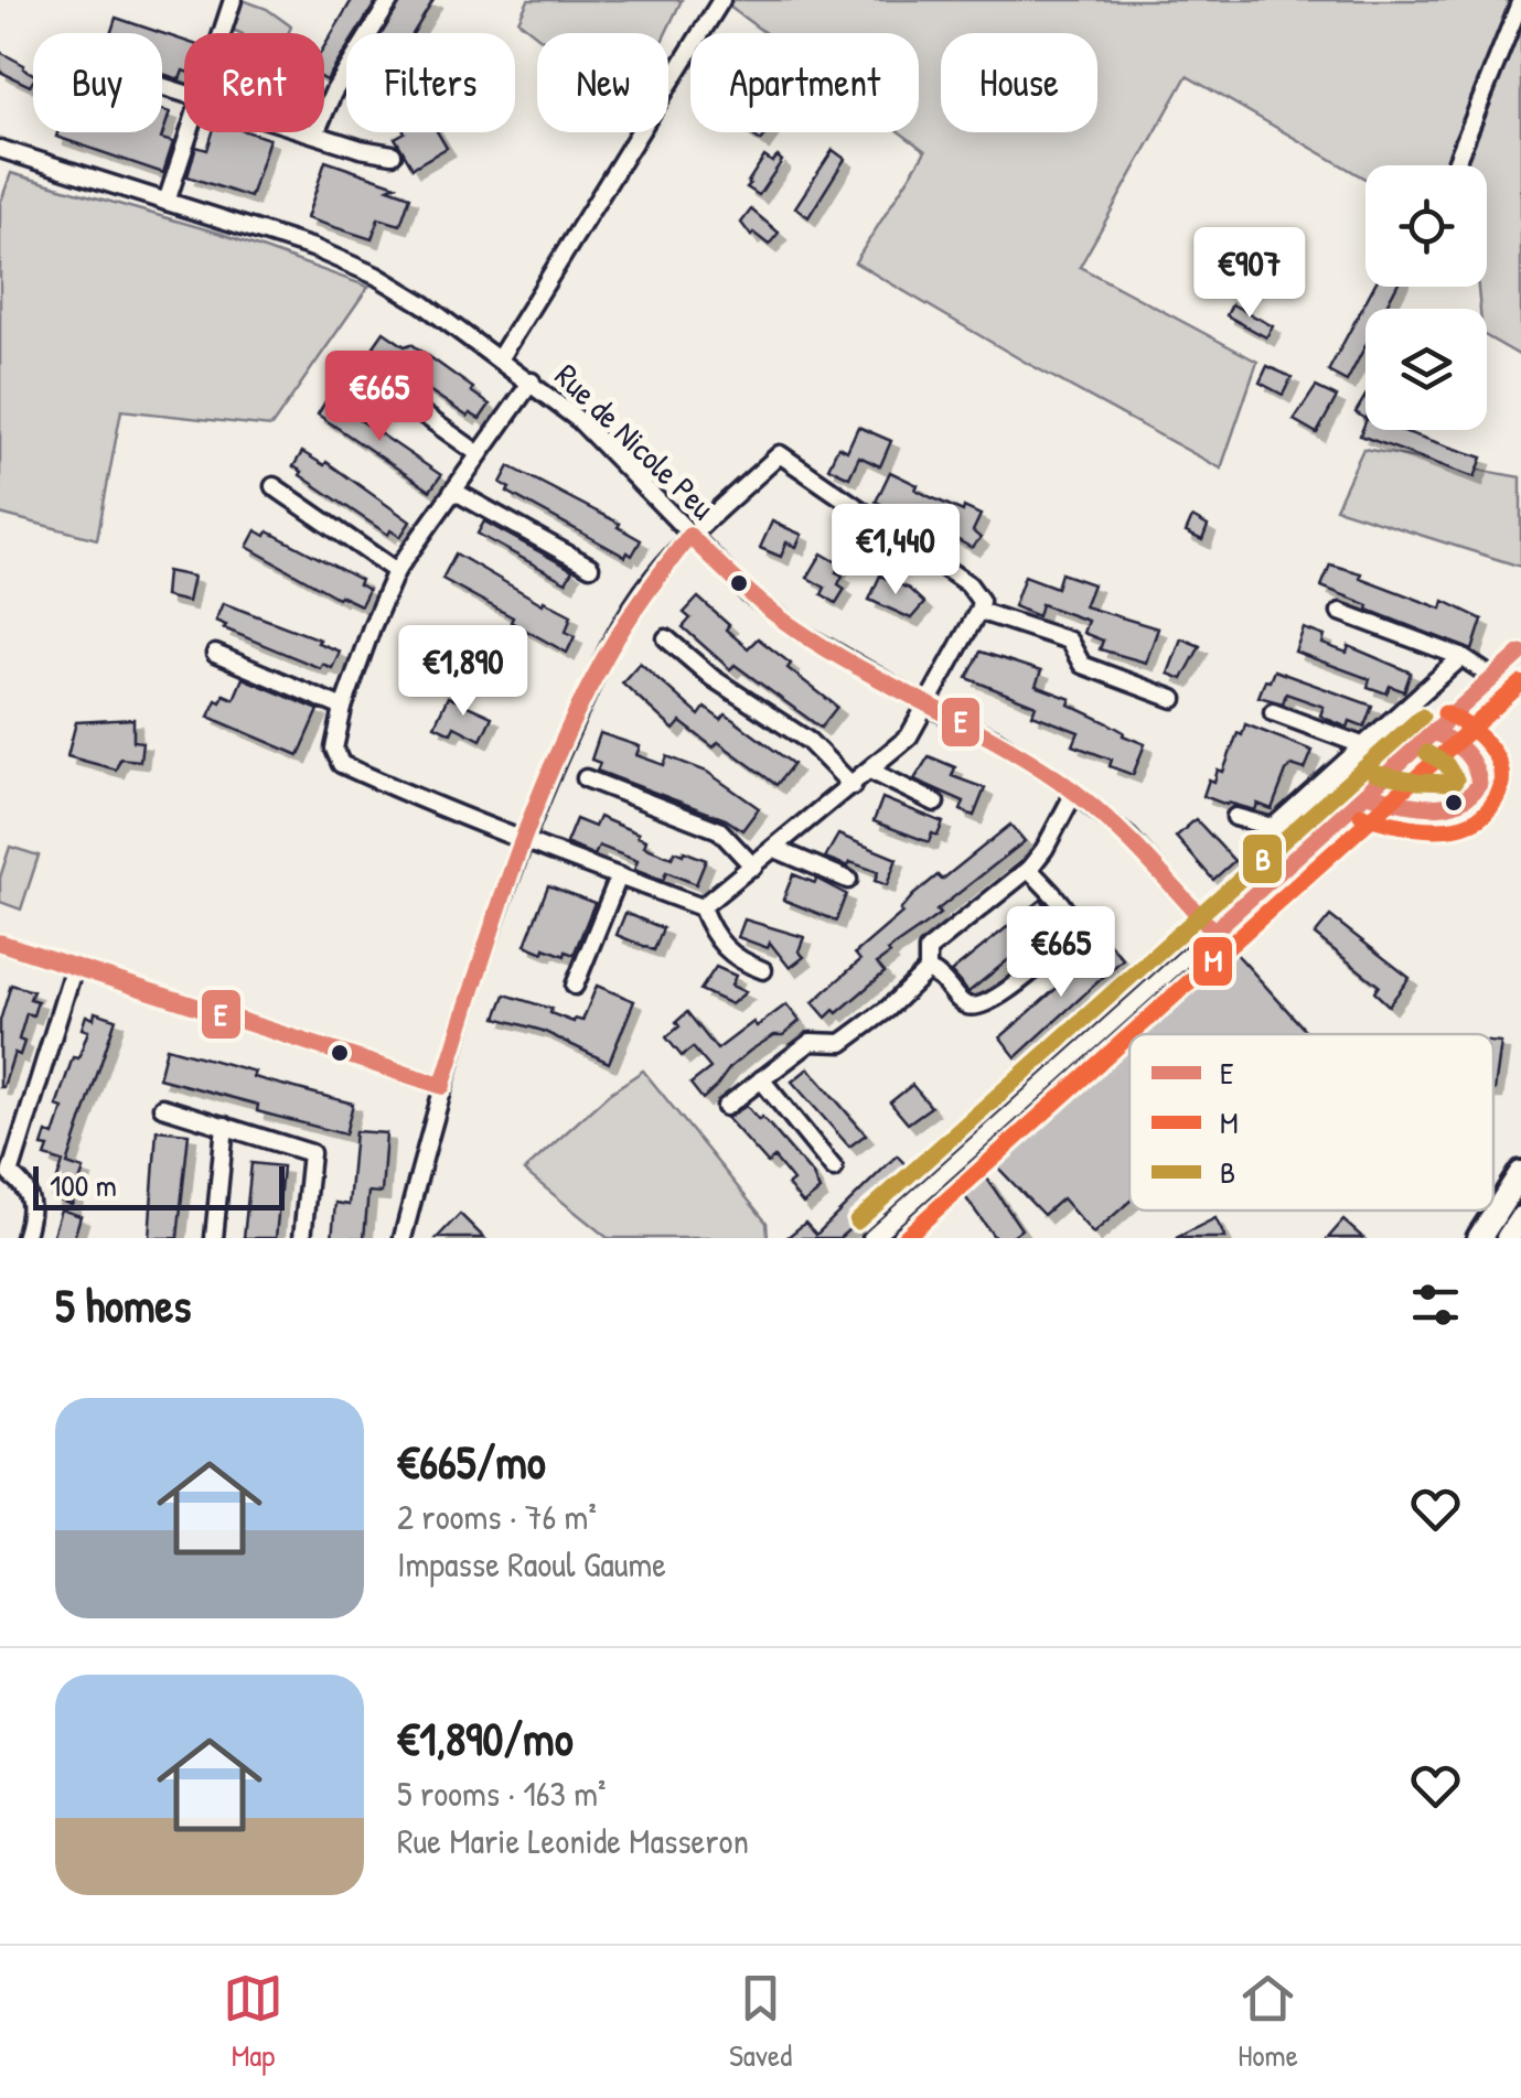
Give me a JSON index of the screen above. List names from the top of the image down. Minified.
{"streets":{"street":["Rue de Nicole Peu"]},"lines":["transit line E","transit line M","transit line B"],"legend":["E","M","B"],"scale_bar":"100 m","page":{"chip":["Buy","Rent","Filters","New","Apartment","House"],"price":["€907","€665","€1,440","€1,890","€665"],"scale":"100 m","heading":"5 homes","list":[{"name":"€665/mo","note":"2 rooms · 76 m² · Impasse Raoul Gaume"},{"name":"€1,890/mo","note":"5 rooms · 163 m² · Rue Marie Leonide Masseron"}],"tabs":["Map","Saved","Home"]}}
